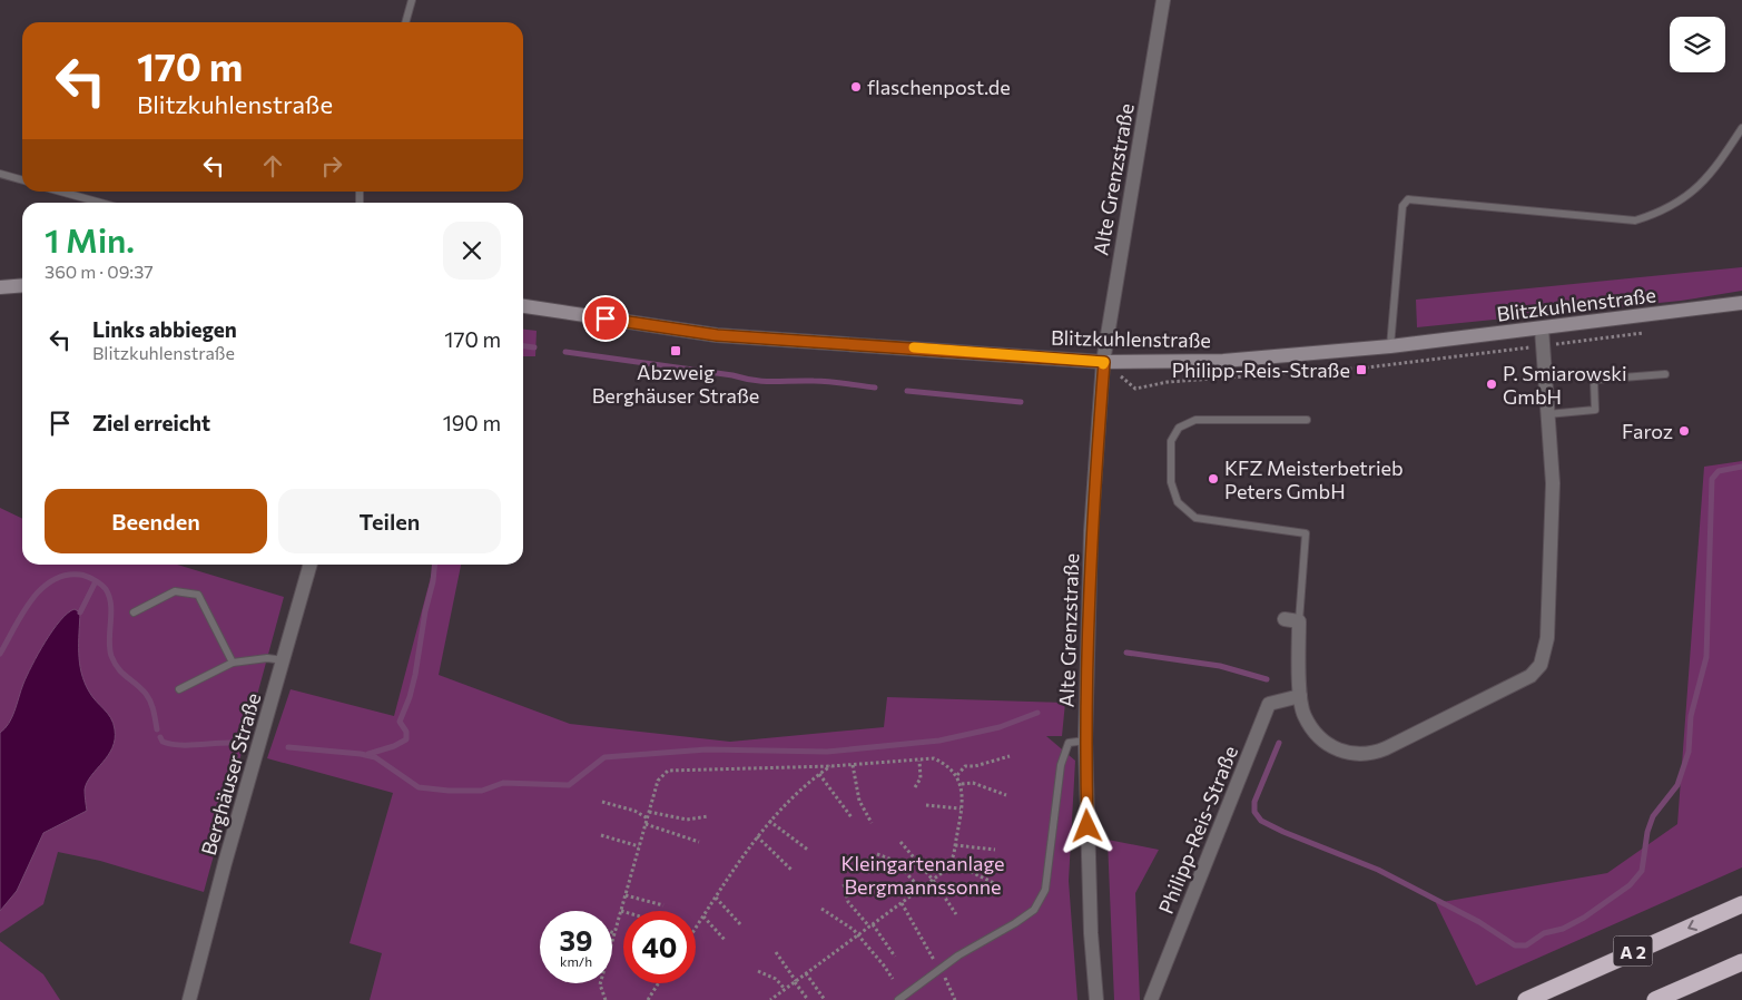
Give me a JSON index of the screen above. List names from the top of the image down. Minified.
{"streets":{"highway":["A 2"],"main road":["Blitzkuhlenstraße"],"street":["Alte Grenzstraße","Berghäuser Straße","Philipp-Reis-Straße"]},"crossings":[["Alte Grenzstraße","Blitzkuhlenstraße"]],"parks":["Kleingartenanlage Bergmannssonne"],"places":{"other":["flaschenpost.de","P. Smiarowski GmbH","Faroz","KFZ Meisterbetrieb Peters GmbH"],"transit":["Abzweig Berghäuser Straße","Philipp-Reis-Straße"]},"page":{"turn":["170 m","Blitzkuhlenstraße"],"heading":["1 Min.","360 m · 09:37"],"list":[{"name":"Links abbiegen","note":"Blitzkuhlenstraße","value":"170 m"},{"name":"Ziel erreicht","value":"190 m"}],"buttons":["Beenden","Teilen"],"speed":"39 km/h","limit":"40"}}
